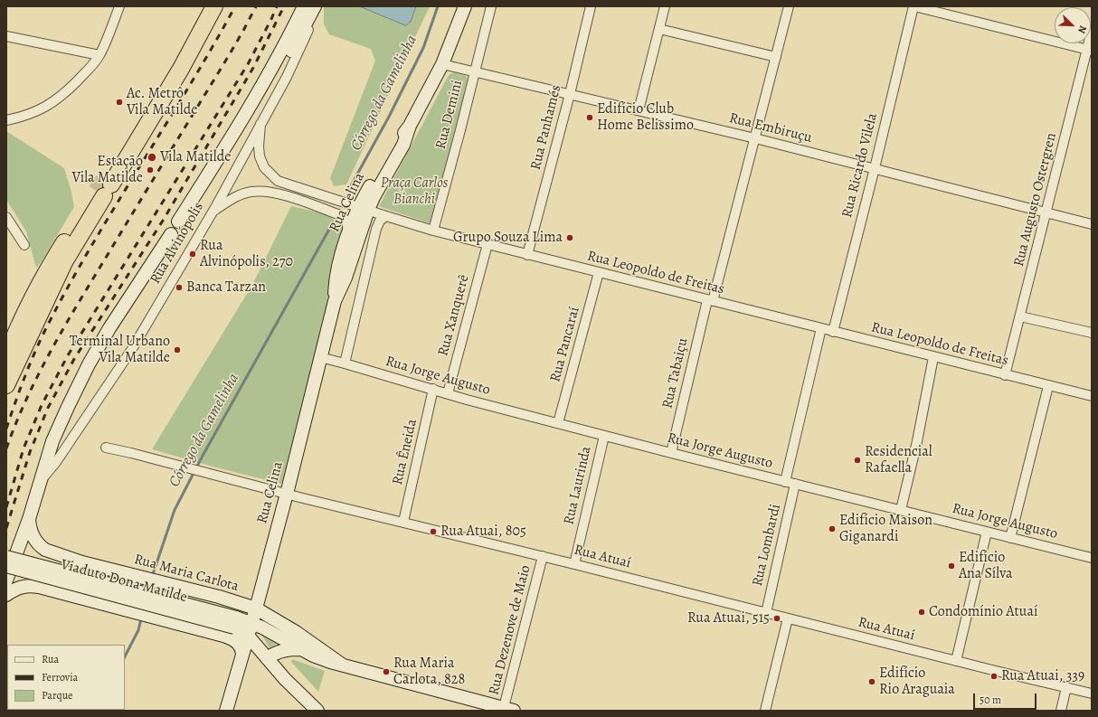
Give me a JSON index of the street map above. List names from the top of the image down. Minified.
{"streets":{"street":["Rua Demini","Rua Panhamés","Rua Embiruçu","Rua Ricardo Vilela","Rua Augusto Ostergren","Rua Celina","Rua Alvinópolis","Rua Leopoldo de Freitas","Rua Xanquerê","Rua Pancaraí","Rua Tabaiçu","Rua Jorge Augusto","Rua Êneida","Rua Laurinda","Rua Lombardi","Rua Atuaí","Rua Maria Carlota","Viaduto Dona Matilde","Rua Dezenove de Maio"]},"crossings":[["Rua Demini","Rua Embiruçu"],["Rua Demini","Rua Leopoldo de Freitas"],["Rua Panhamés","Rua Embiruçu"],["Rua Panhamés","Rua Leopoldo de Freitas"],["Rua Embiruçu","Rua Ricardo Vilela"],["Rua Embiruçu","Rua Augusto Ostergren"],["Rua Embiruçu","Rua Celina"],["Rua Embiruçu","Rua Tabaiçu"],["Rua Ricardo Vilela","Rua Leopoldo de Freitas"],["Rua Augusto Ostergren","Rua Leopoldo de Freitas"],["Rua Celina","Rua Leopoldo de Freitas"],["Rua Celina","Rua Atuaí"],["Rua Celina","Rua Maria Carlota"],["Rua Alvinópolis","Rua Leopoldo de Freitas"],["Rua Alvinópolis","Rua Maria Carlota"],["Rua Leopoldo de Freitas","Rua Xanquerê"],["Rua Leopoldo de Freitas","Rua Pancaraí"],["Rua Leopoldo de Freitas","Rua Tabaiçu"],["Rua Xanquerê","Rua Jorge Augusto"],["Rua Pancaraí","Rua Jorge Augusto"],["Rua Tabaiçu","Rua Jorge Augusto"],["Rua Jorge Augusto","Rua Êneida"],["Rua Jorge Augusto","Rua Laurinda"],["Rua Jorge Augusto","Rua Lombardi"],["Rua Êneida","Rua Atuaí"],["Rua Laurinda","Rua Atuaí"],["Rua Lombardi","Rua Atuaí"],["Rua Atuaí","Rua Dezenove de Maio"],["Rua Maria Carlota","Viaduto Dona Matilde"],["Rua Maria Carlota","Rua Dezenove de Maio"]],"water":["Córrego da Gamelinha"],"parks":["Praça Carlos Bianchi"],"places":["Ac. Metrô Vila Matilde","Edifício Club Home Belissimo","Vila Matilde","Estação Vila Matilde","Grupo Souza Lima","Rua Alvinópolis, 270","Banca Tarzan","Terminal Urbano Vila Matilde","Residencial Rafaella","Edifício Maison Giganardi","Rua Atuai, 805","Edifício Ana Sílva","Condomínio Atuaí","Rua Atuai, 515","Rua Maria Carlota, 828","Rua Atuai, 339","Edifício Rio Araguaia"],"legend":["Rua","Ferrovia","Parque"],"scale_bar":"50 m","north":"bottom right"}
